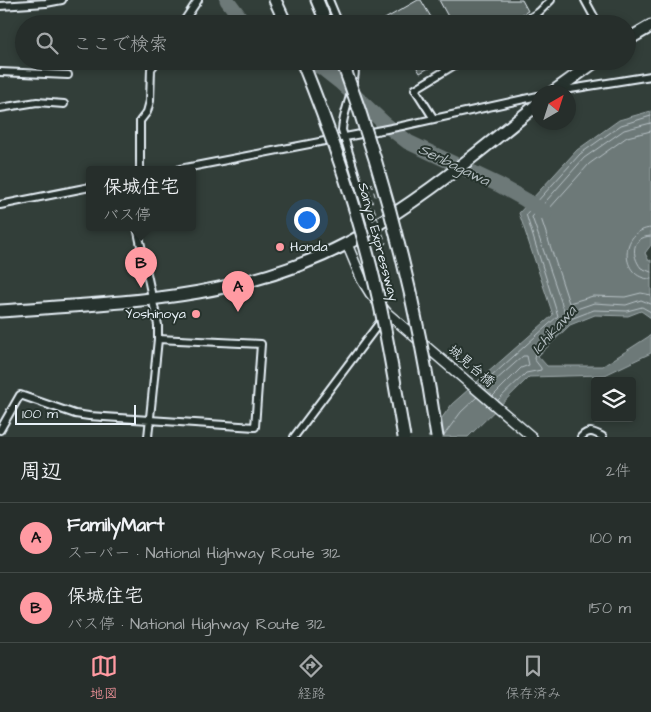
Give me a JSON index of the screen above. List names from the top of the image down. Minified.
{"streets":{"highway":["Sanyo Expressway"],"street":["城見台橋"]},"water":["Senbagawa","Ichikawa"],"places":["Honda","Yoshinoya"],"scale_bar":"100 m","north":"top right","page":{"search":"ここで検索","popup":["保城住宅","バス停"],"pins":["B","A"],"scale":"100 m","heading":["周辺","2件"],"list":[{"mark":"A","name":"FamilyMart","note":"スーパー · National Highway Route 312","value":"100 m"},{"mark":"B","name":"保城住宅","note":"バス停 · National Highway Route 312","value":"150 m"}],"nav":["地図","経路","保存済み"]}}
